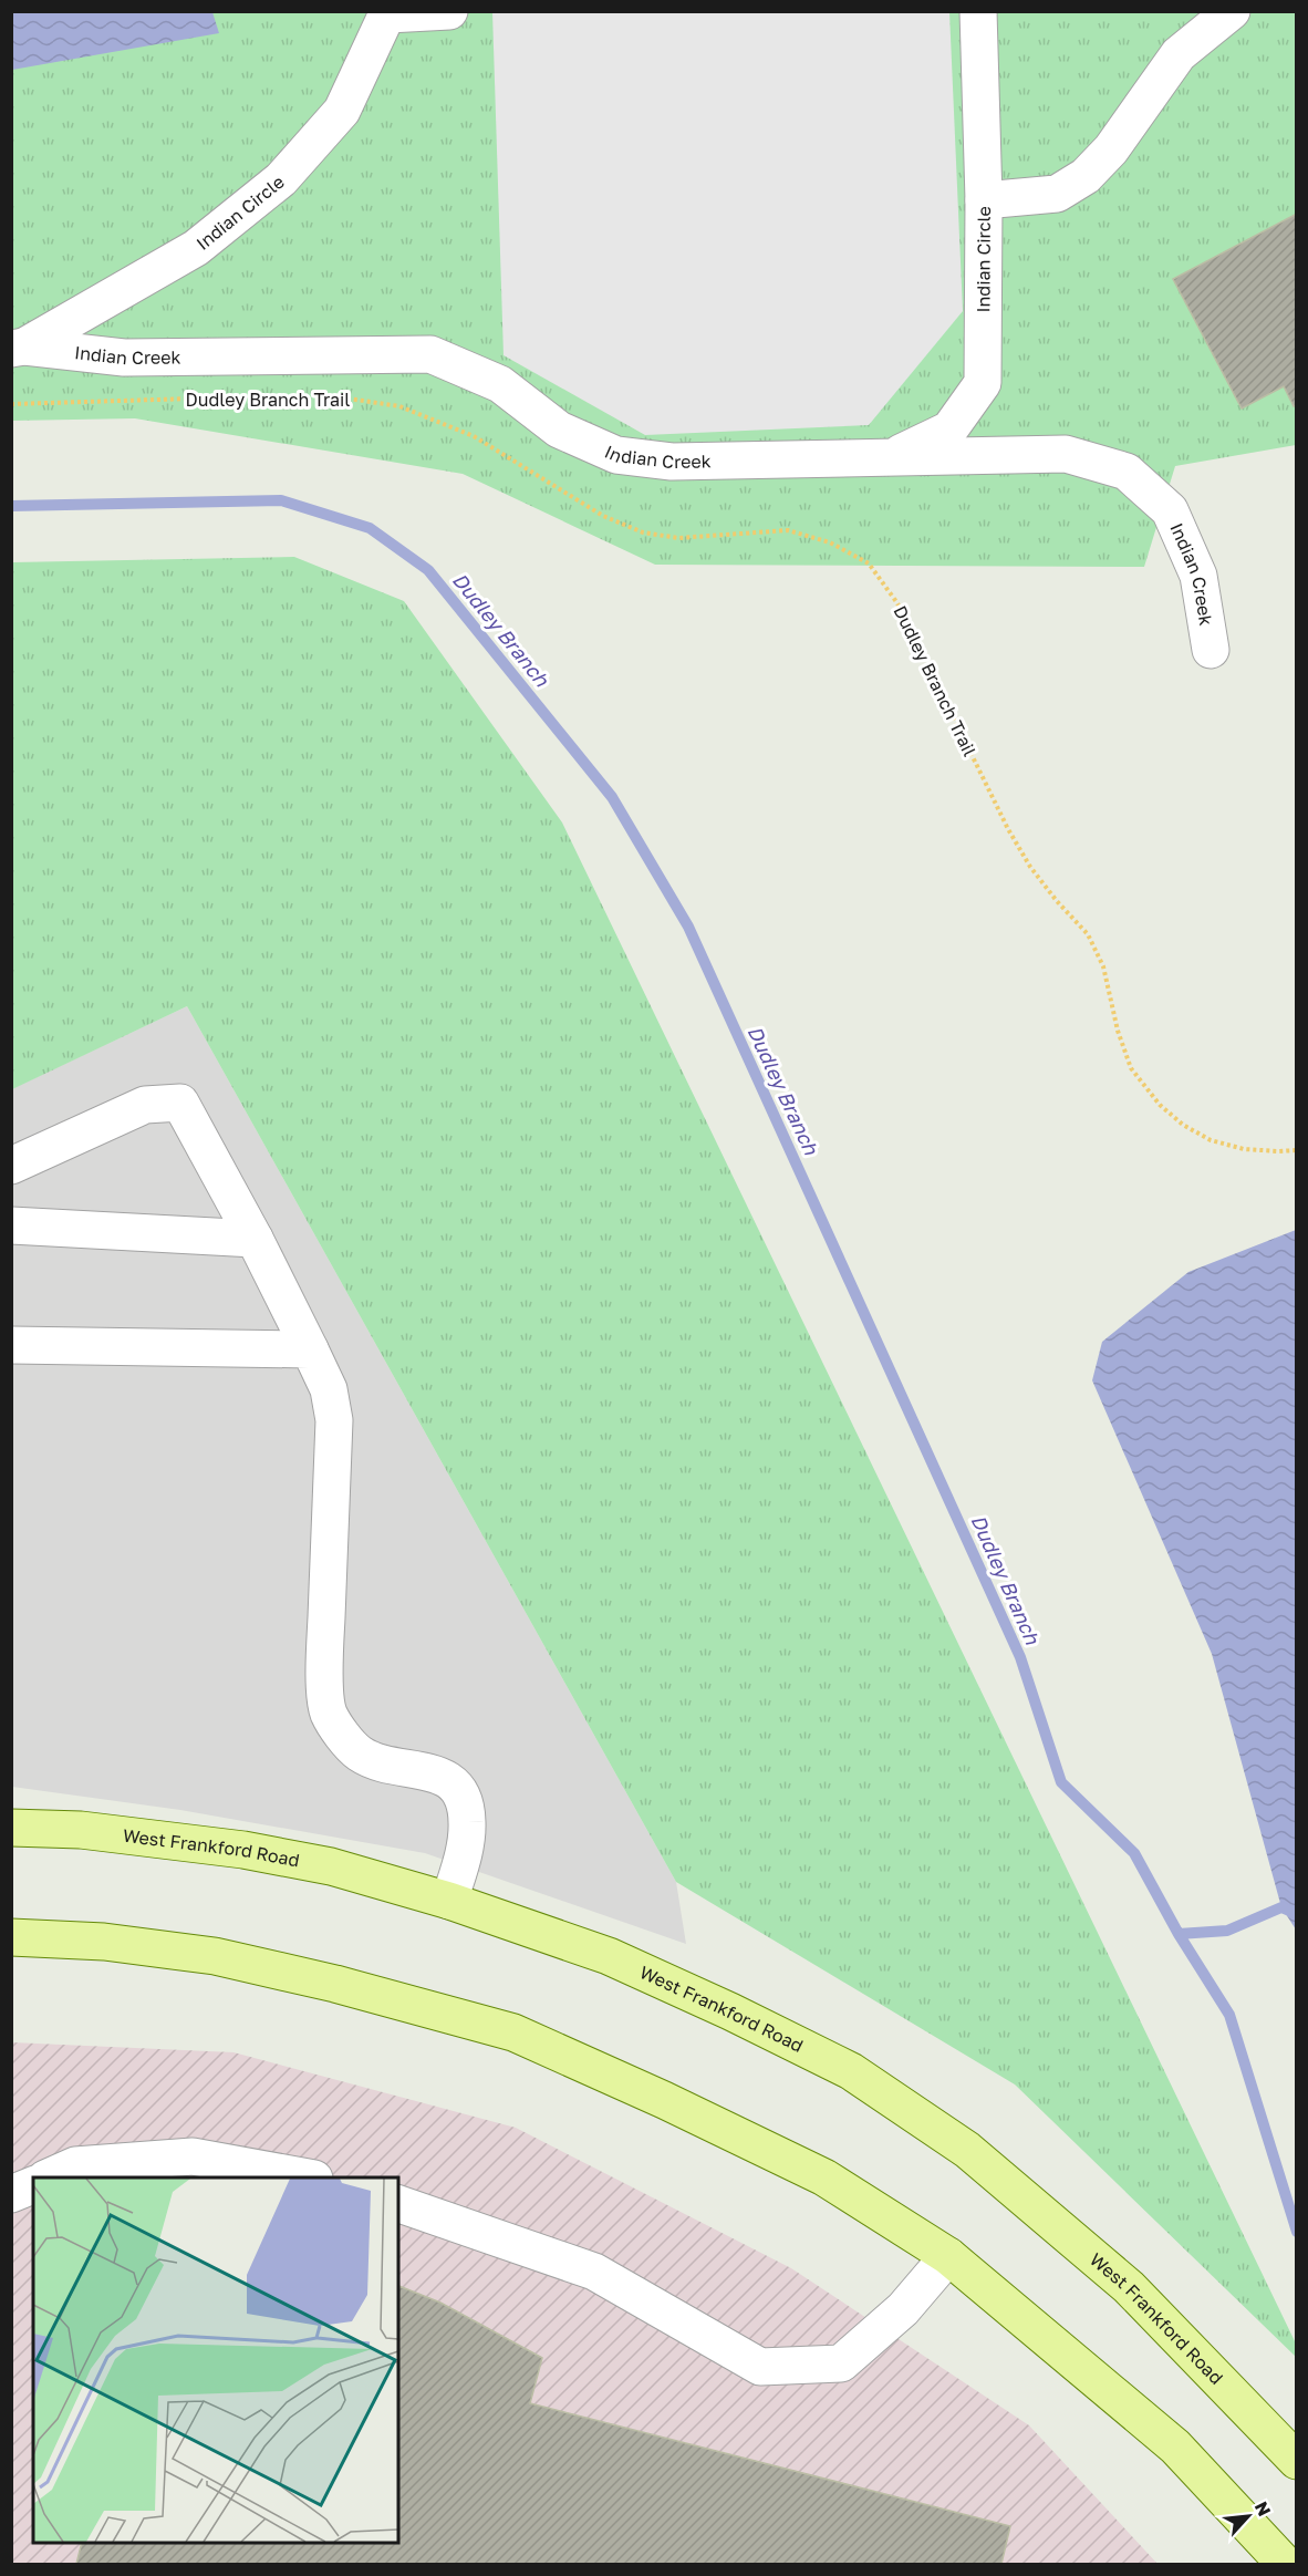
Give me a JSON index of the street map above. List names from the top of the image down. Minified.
{"streets":{"main road":["West Frankford Road"],"lane":["Indian Circle","Indian Creek"],"path":["Dudley Branch Trail"]},"crossings":[["Indian Circle","Indian Creek"]],"water":["Dudley Branch"],"north":"top right"}
